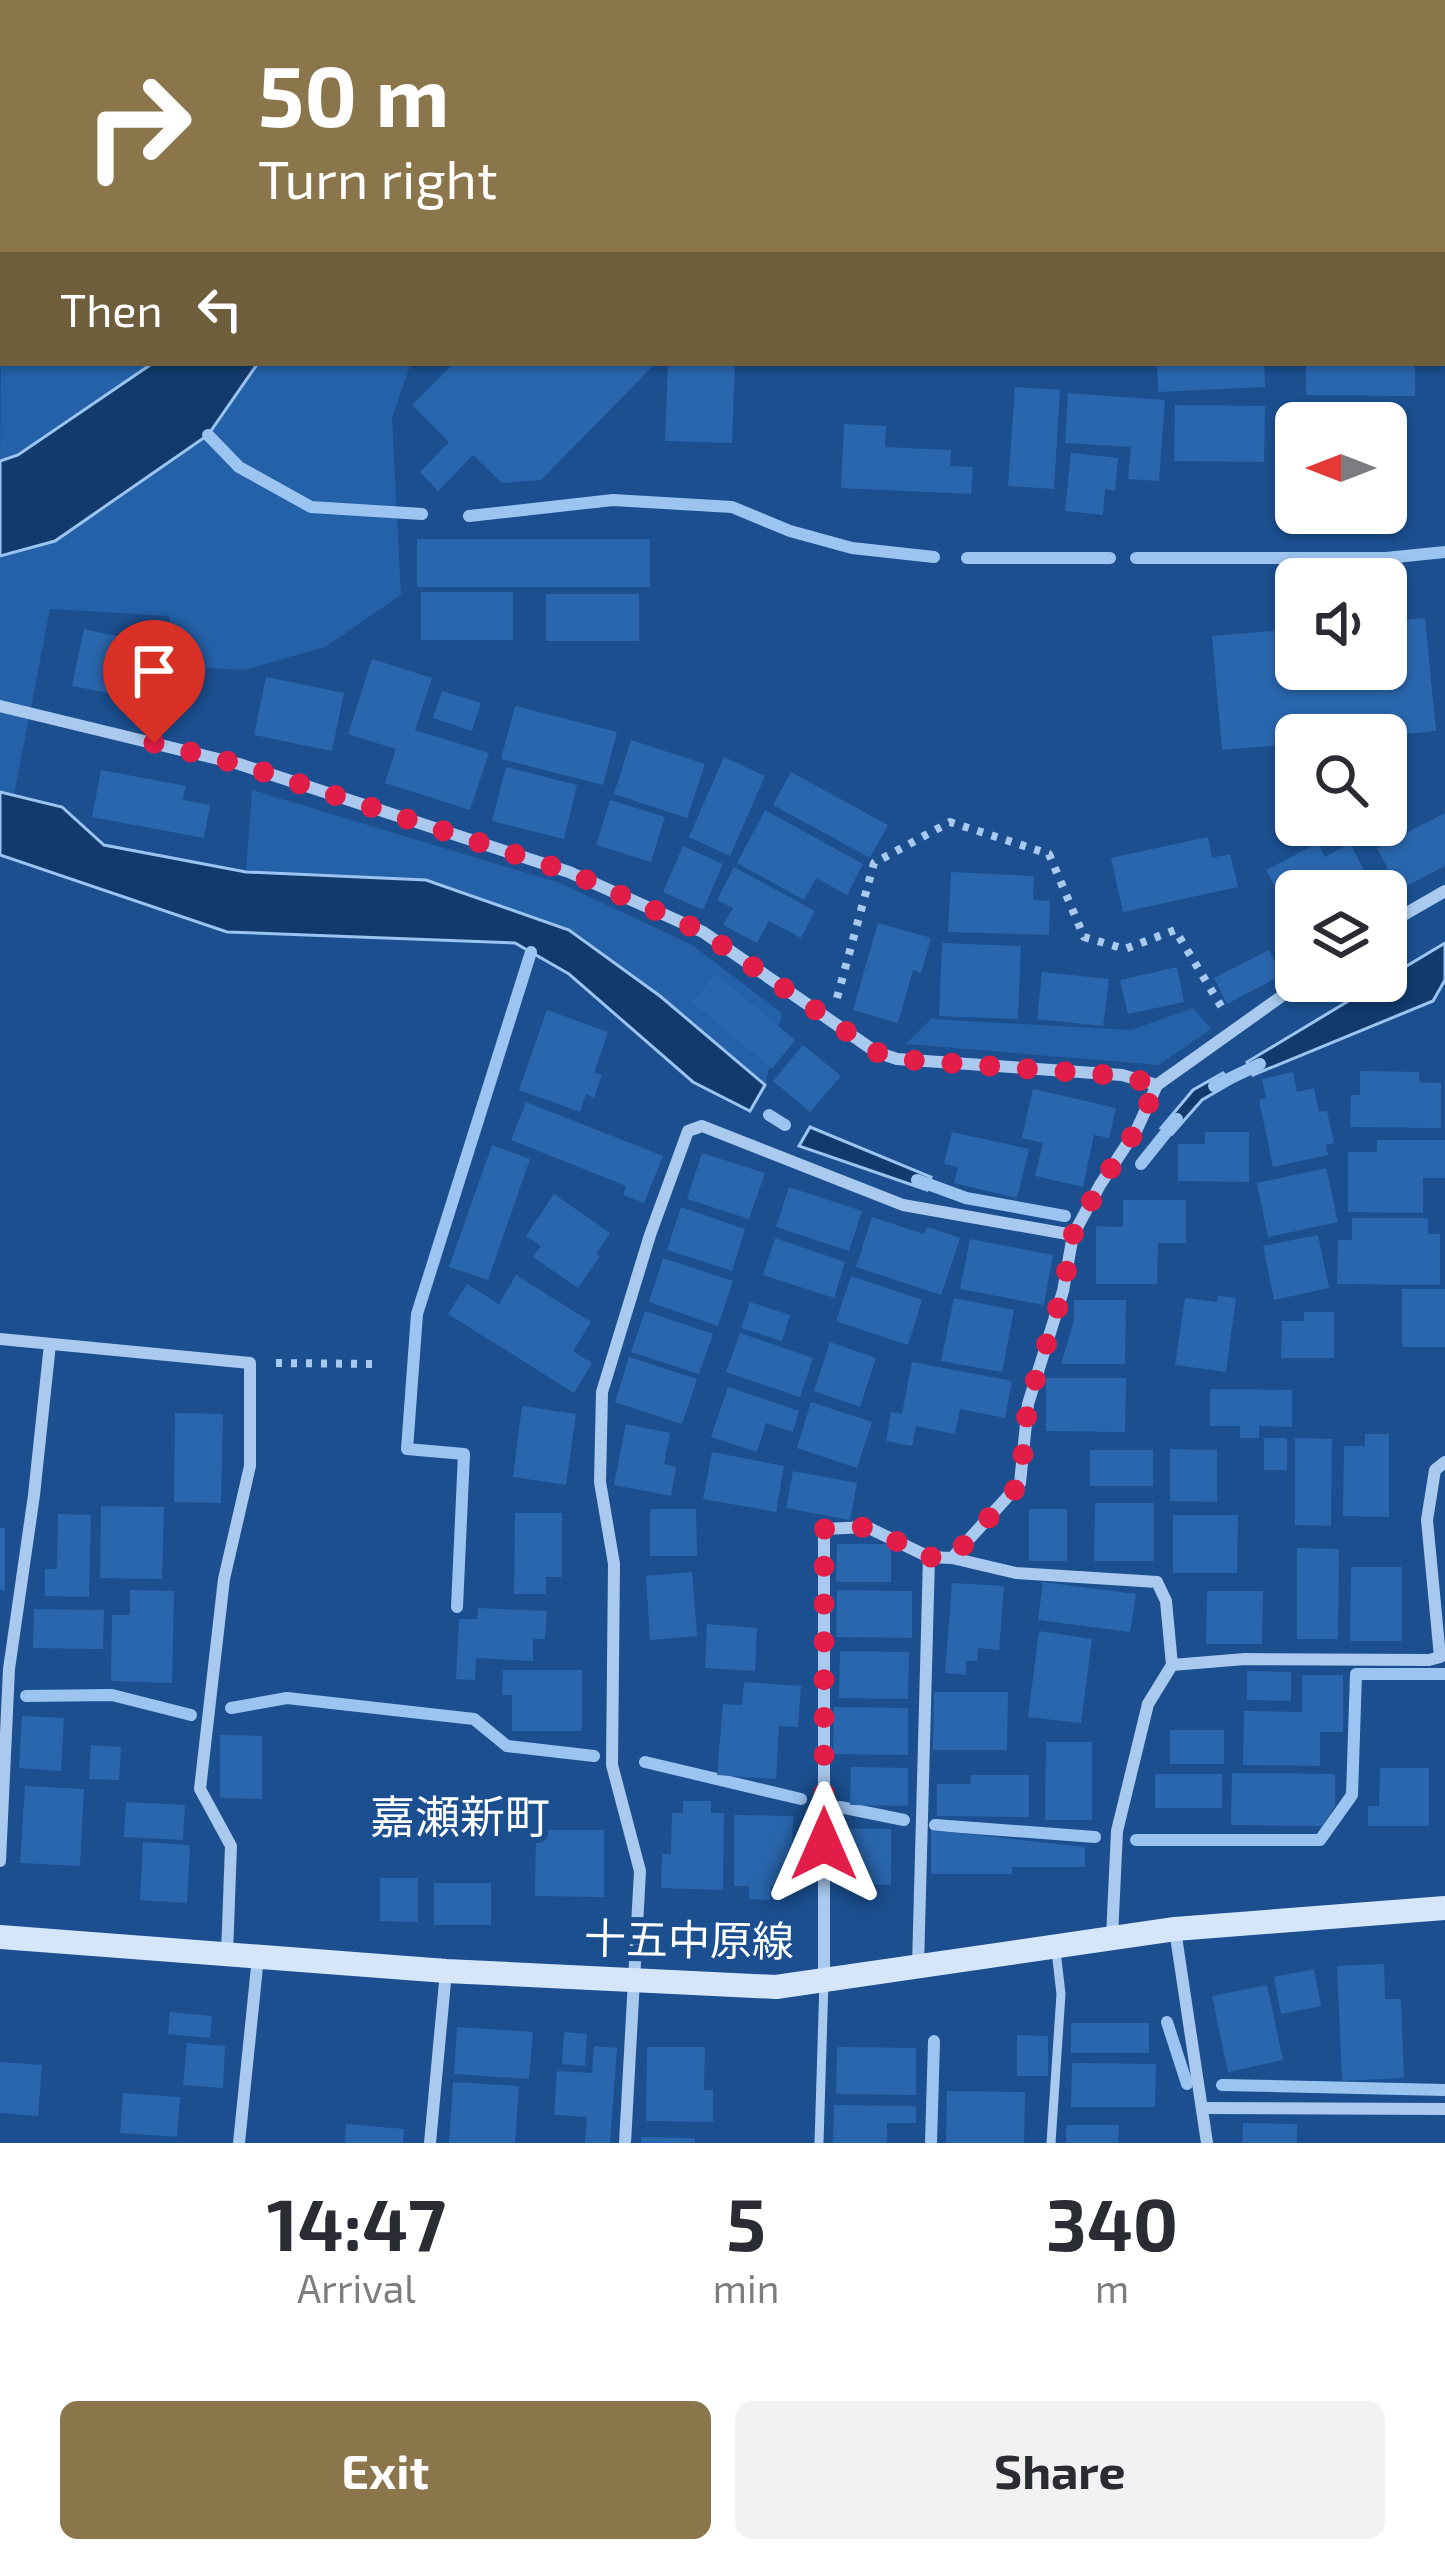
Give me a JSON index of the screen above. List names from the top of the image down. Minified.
{"streets":{"main road":["十五中原線"]},"districts":["嘉瀬新町"],"north":"left","page":{"turn":["50 m","Turn right"],"then":"Then","eta":["14:47","Arrival","5","min","340","m"],"buttons":["Exit","Share"]}}
